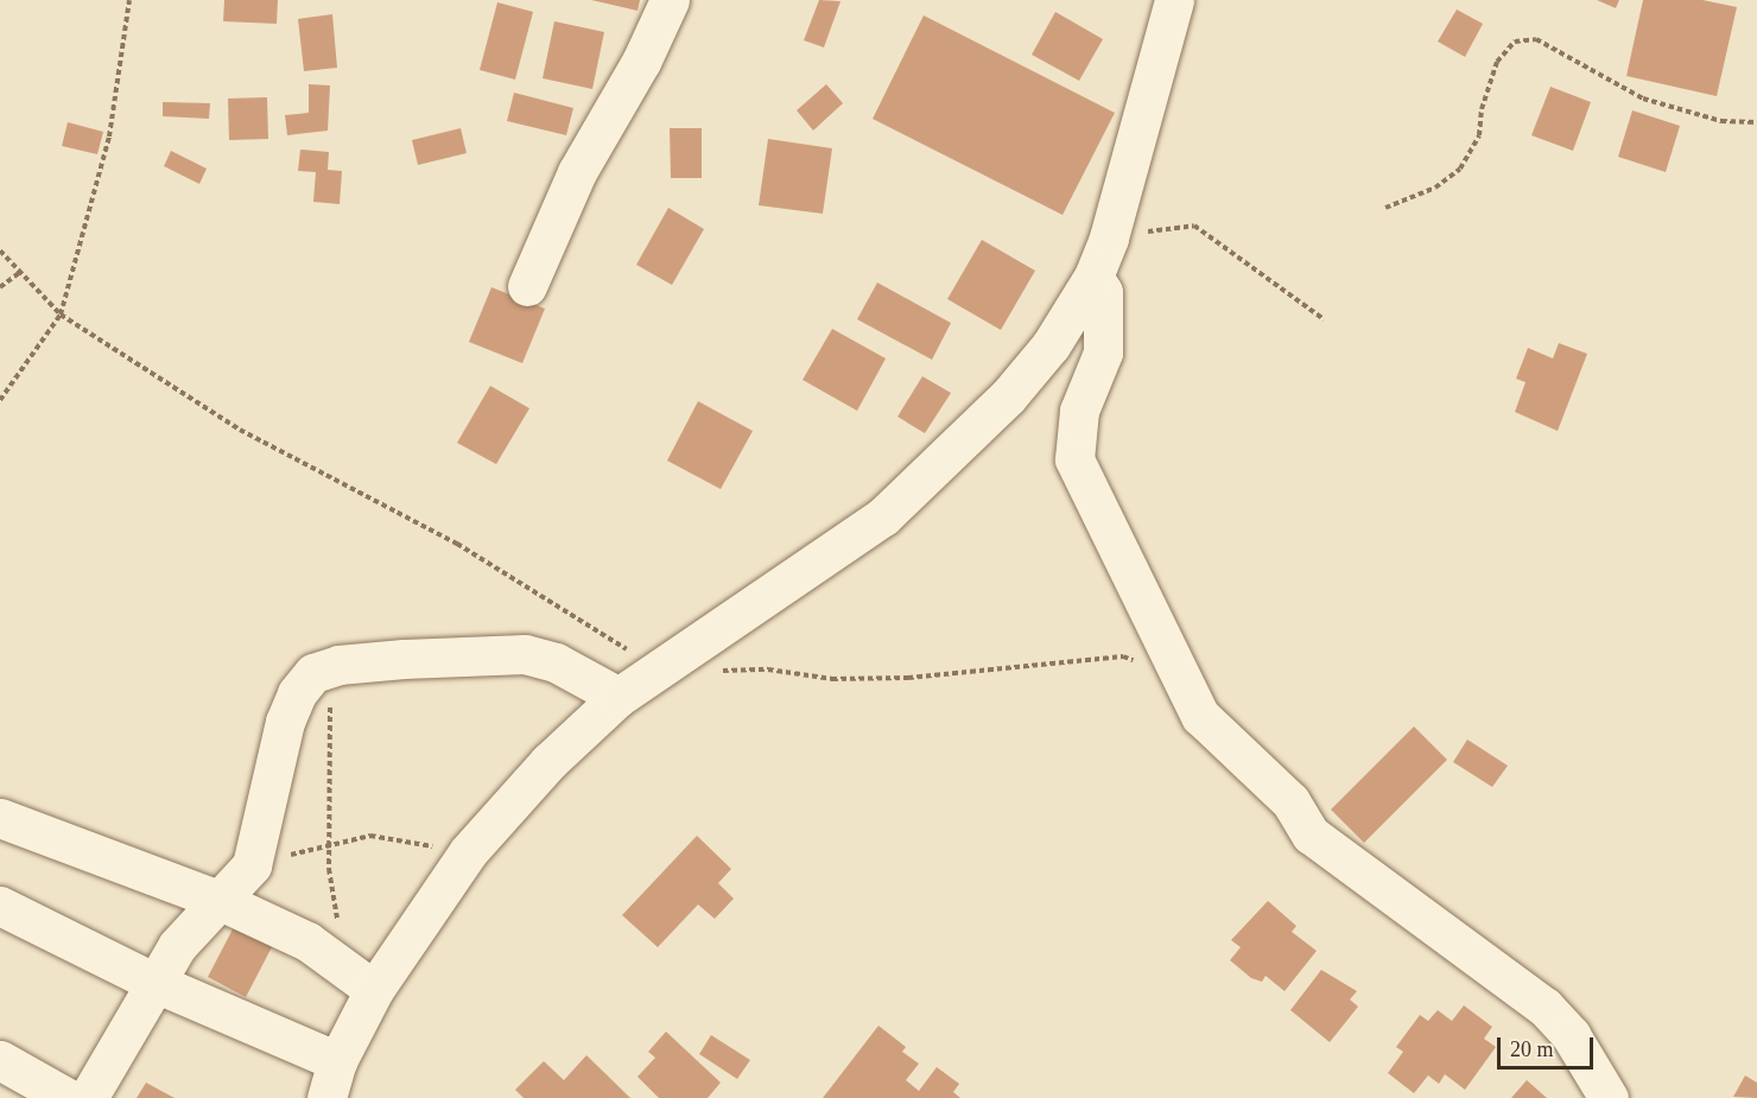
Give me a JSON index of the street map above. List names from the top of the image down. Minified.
{"scale_bar":"20 m"}
